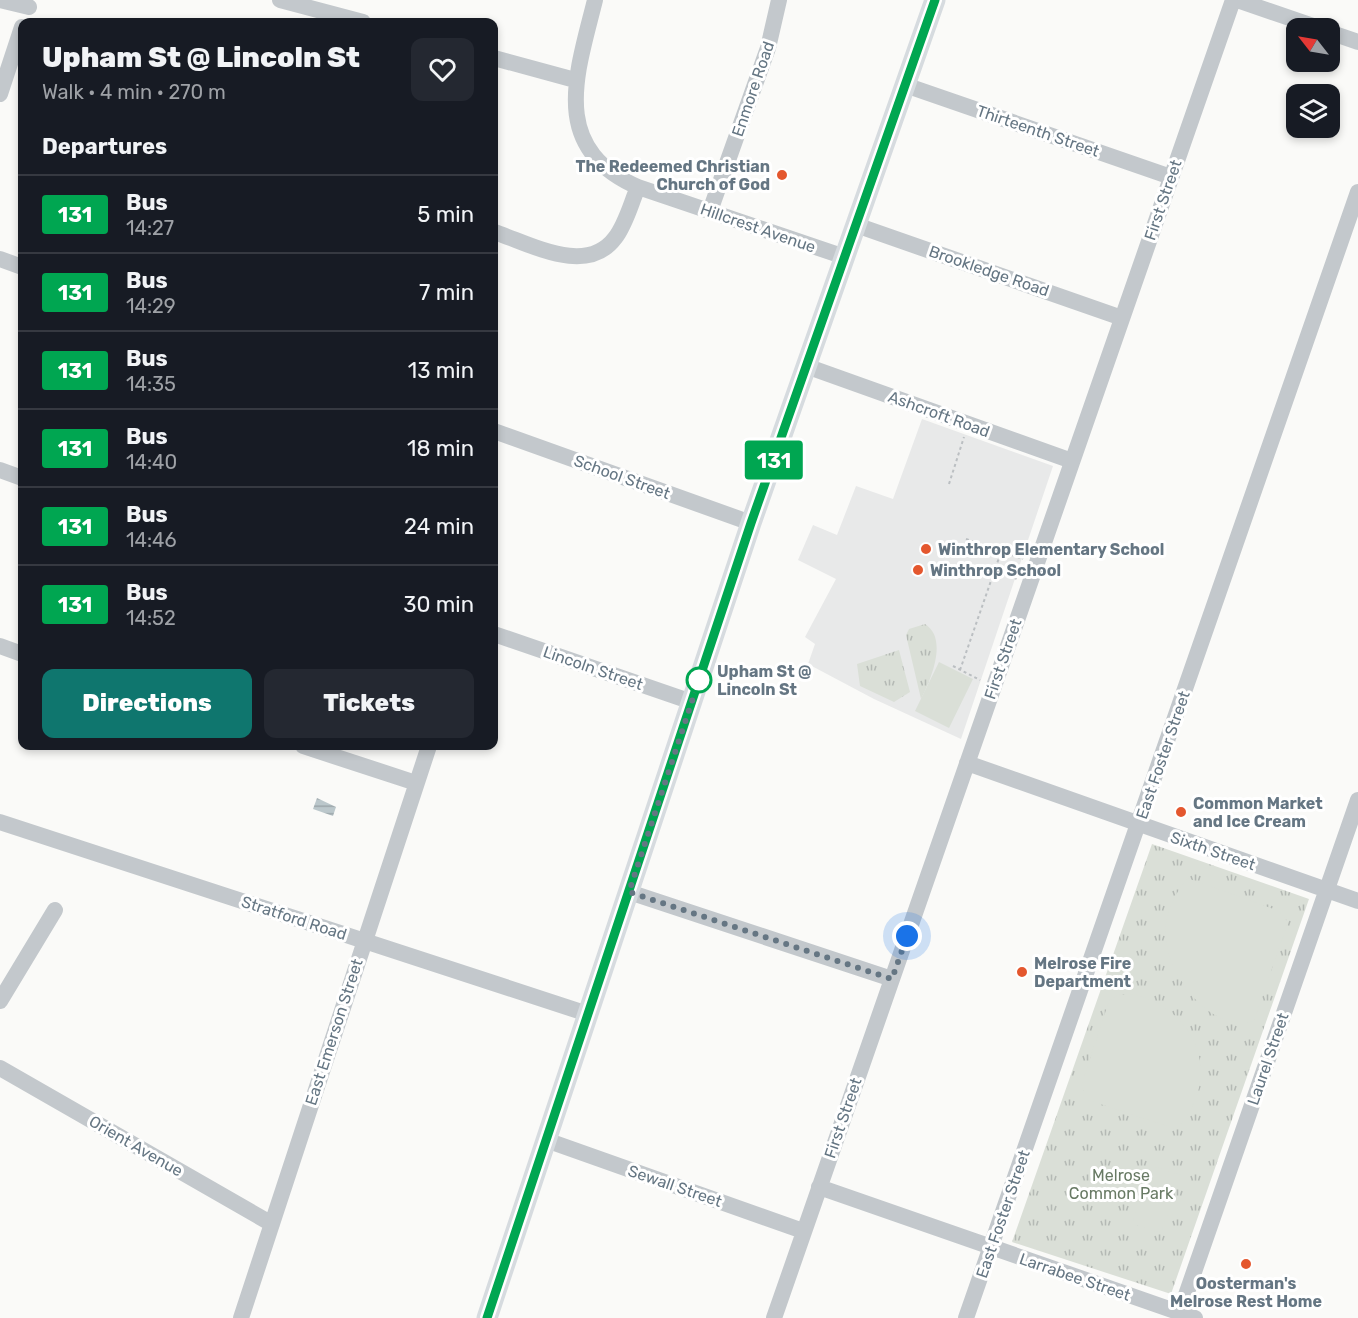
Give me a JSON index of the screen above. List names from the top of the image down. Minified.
{"streets":{"street":["Enmore Road","Thirteenth Street","First Street","Hillcrest Avenue","Brookledge Road","Ashcroft Road","School Street","Lincoln Street","East Foster Street","Sixth Street","Stratford Road","East Emerson Street","Laurel Street","Orient Avenue","Sewall Street","Larrabee Street"]},"crossings":[["Enmore Road","Hillcrest Avenue"],["Thirteenth Street","First Street"],["First Street","Brookledge Road"],["First Street","Ashcroft Road"],["First Street","Sixth Street"],["First Street","Sewall Street"],["First Street","Larrabee Street"],["East Foster Street","Sixth Street"],["East Foster Street","Larrabee Street"],["Sixth Street","Laurel Street"],["Stratford Road","East Emerson Street"],["East Emerson Street","Orient Avenue"],["Laurel Street","Larrabee Street"]],"parks":["Melrose Common Park"],"places":["The Redeemed Christian Church of God","Winthrop Elementary School","Winthrop School","Upham St @ Lincoln St","Common Market and Ice Cream","Melrose Fire Department","Oosterman's Melrose Rest Home"],"lines":["bus line 131"],"north":"top left","page":{"on_map":"131","heading":[["Upham St @ Lincoln St","Walk · 4 min · 270 m"],"Departures"],"list":[{"mark":"131","name":"Bus","note":"14:27","value":"5 min"},{"mark":"131","name":"Bus","note":"14:29","value":"7 min"},{"mark":"131","name":"Bus","note":"14:35","value":"13 min"},{"mark":"131","name":"Bus","note":"14:40","value":"18 min"},{"mark":"131","name":"Bus","note":"14:46","value":"24 min"},{"mark":"131","name":"Bus","note":"14:52","value":"30 min"}],"buttons":["Directions","Tickets"]}}
